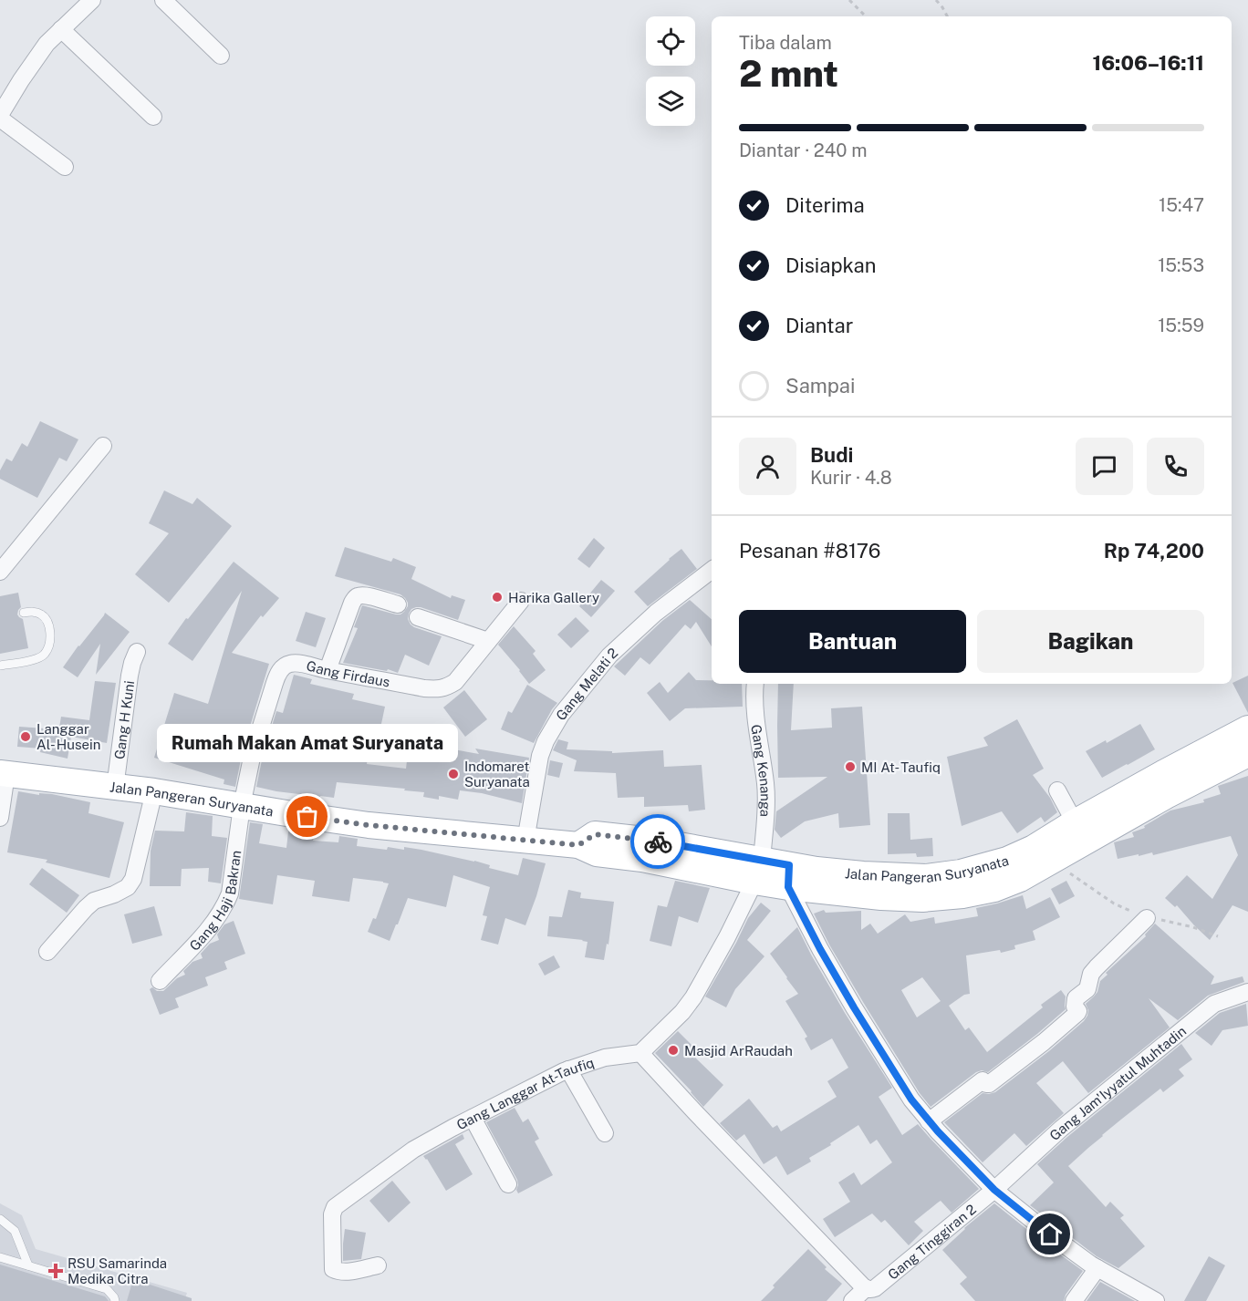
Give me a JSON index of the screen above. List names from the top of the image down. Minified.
{"streets":{"main road":["Jalan Pangeran Suryanata"],"street":["Gang Firdaus","Gang Melati 2","Gang H Kuni","Gang Kenanga","Gang Haji Bakran","Gang Jam'Iyyatul Muhtadin","Gang Langgar At-Taufiq","Gang Tinggiran 2"]},"crossings":[["Gang Firdaus","Jalan Pangeran Suryanata"],["Gang Firdaus","Gang Haji Bakran"],["Gang Melati 2","Jalan Pangeran Suryanata"],["Gang H Kuni","Jalan Pangeran Suryanata"],["Gang Kenanga","Jalan Pangeran Suryanata"],["Jalan Pangeran Suryanata","Gang Haji Bakran"],["Gang Jam'Iyyatul Muhtadin","Gang Tinggiran 2"]],"places":{"other":["Harika Gallery","Langgar Al- Husein","MI At- Taufiq","Indomaret Suryanata","Rumah Makan Amat Suryanata","Masjid ArRaudah"],"health":["RSU Samarinda Medika Citra"]},"page":{"heading":["2 mnt","Tiba dalam","16:06–16:11"],"panel":["Budi","Kurir · 4.8","Pesanan #8176","Rp 74,200"],"bar":"Diantar · 240 m","list":[["Diterima","15:47"],["Disiapkan","15:53"],["Diantar","15:59"],"Sampai"],"buttons":["Bantuan","Bagikan"],"bubble":"Rumah Makan Amat Suryanata"}}
